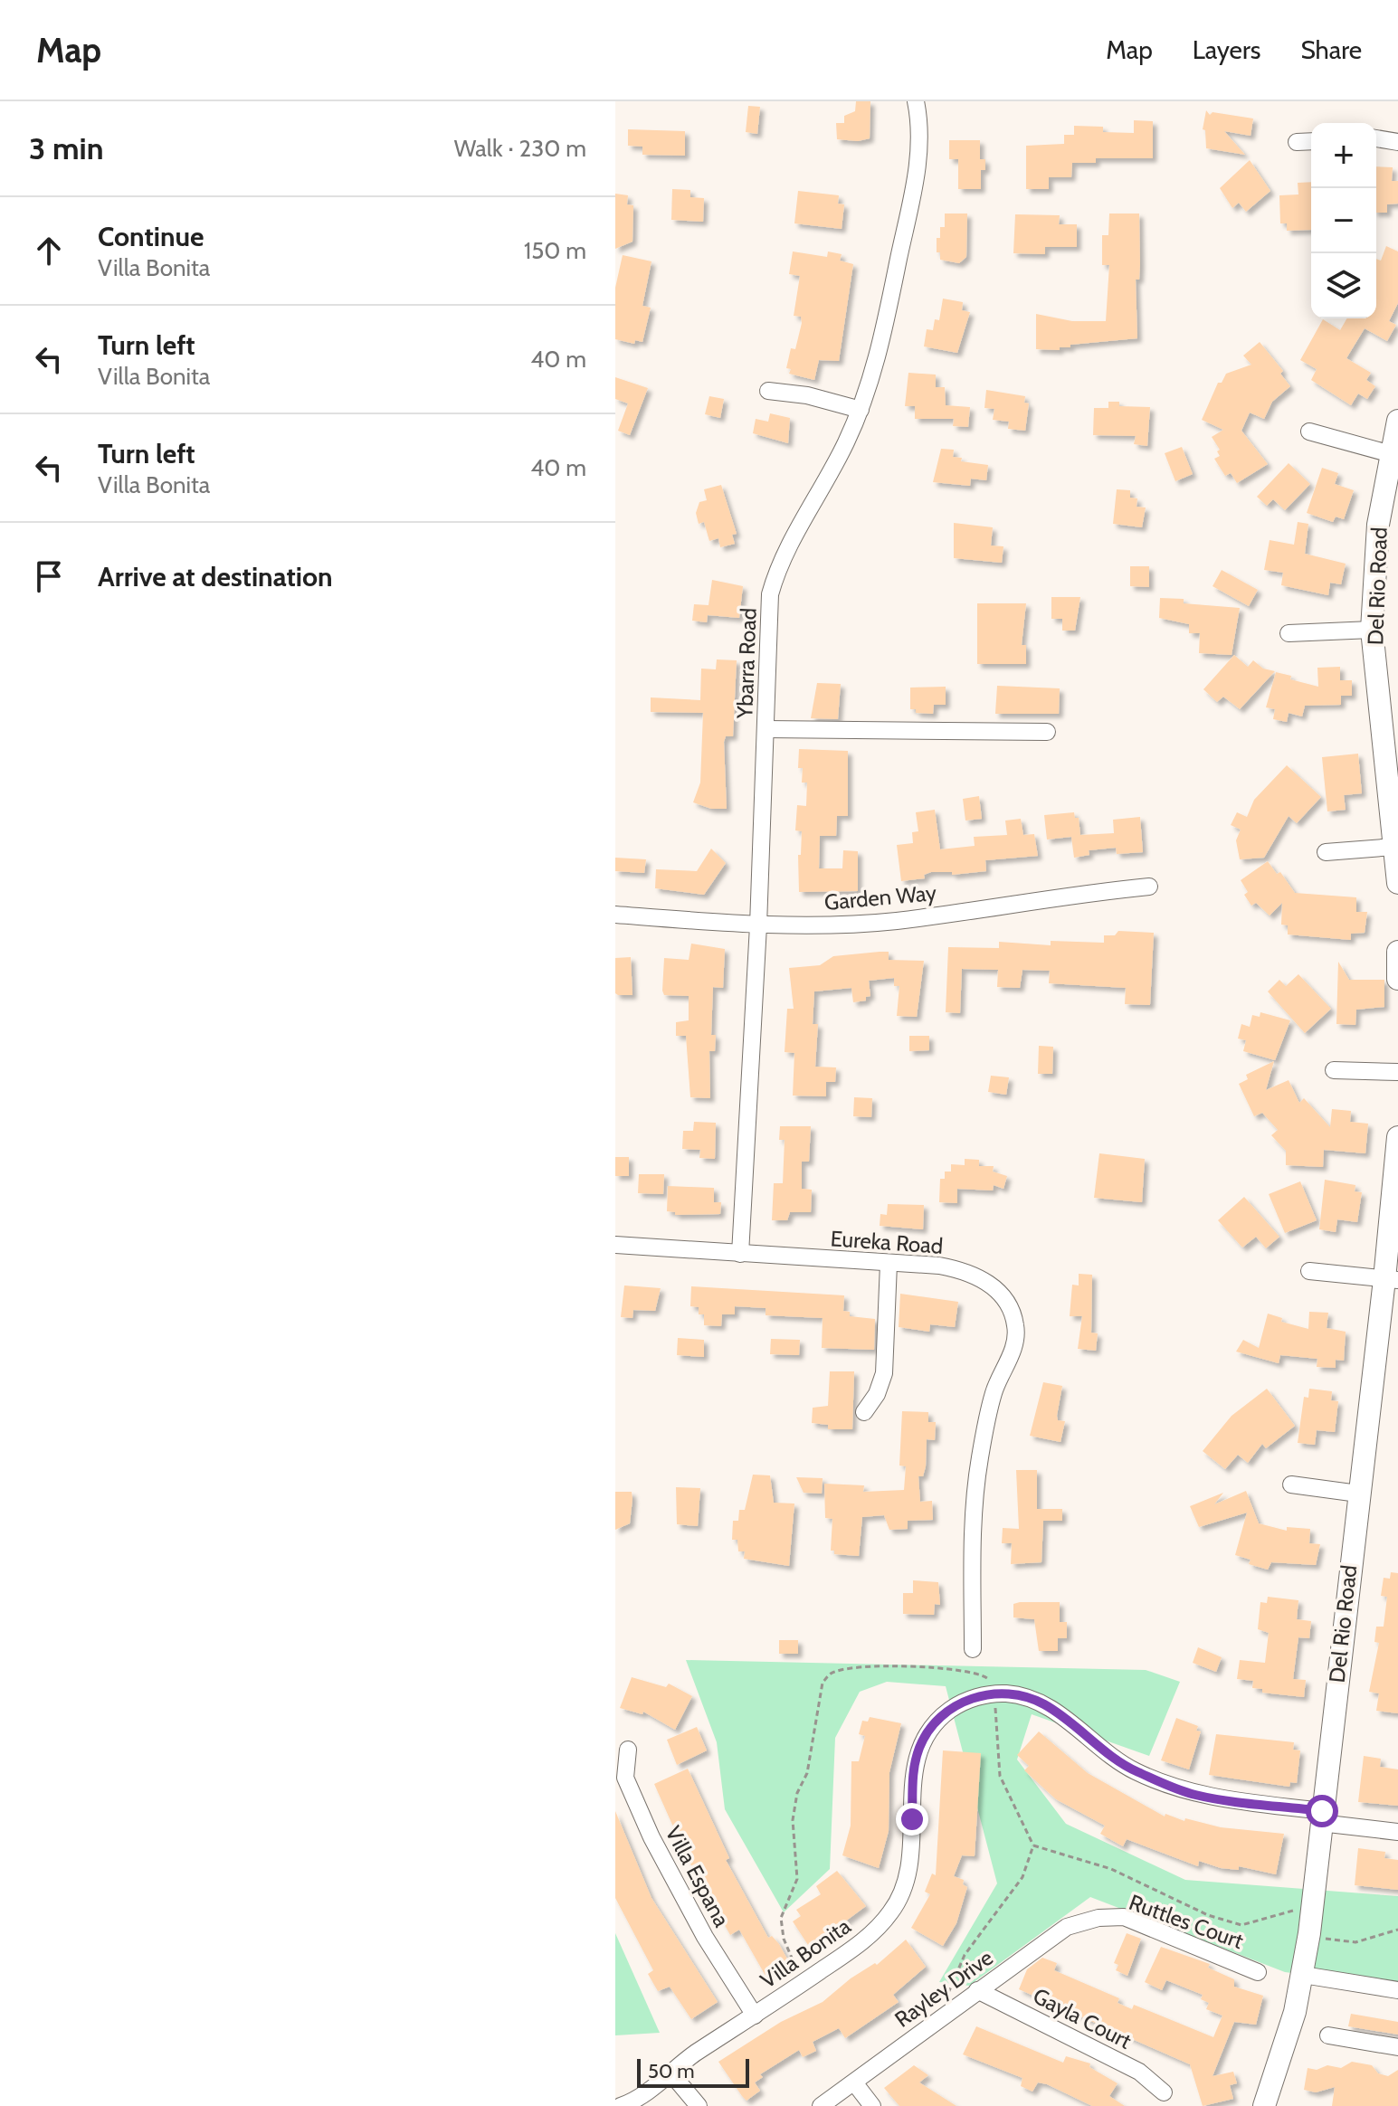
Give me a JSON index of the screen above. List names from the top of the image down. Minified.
{"streets":{"main road":["Del Rio Road"],"street":["Ybarra Road","Garden Way","Eureka Road","Villa Espana","Ruttles Court","Villa Bonita","Rayley Drive","Gayla Court"]},"crossings":[["Del Rio Road","Villa Bonita"],["Ybarra Road","Garden Way"],["Ybarra Road","Eureka Road"],["Villa Espana","Villa Bonita"],["Ruttles Court","Rayley Drive"],["Rayley Drive","Gayla Court"]],"scale_bar":"50 m","page":{"header":"Map","nav":["Map","Layers","Share"],"heading":["3 min","Walk · 230 m"],"map_buttons":["+","−"],"list":[["Continue","Villa Bonita","150 m"],["Turn left","Villa Bonita","40 m"],["Turn left","Villa Bonita","40 m"],"Arrive at destination"],"scale":"50 m"}}
